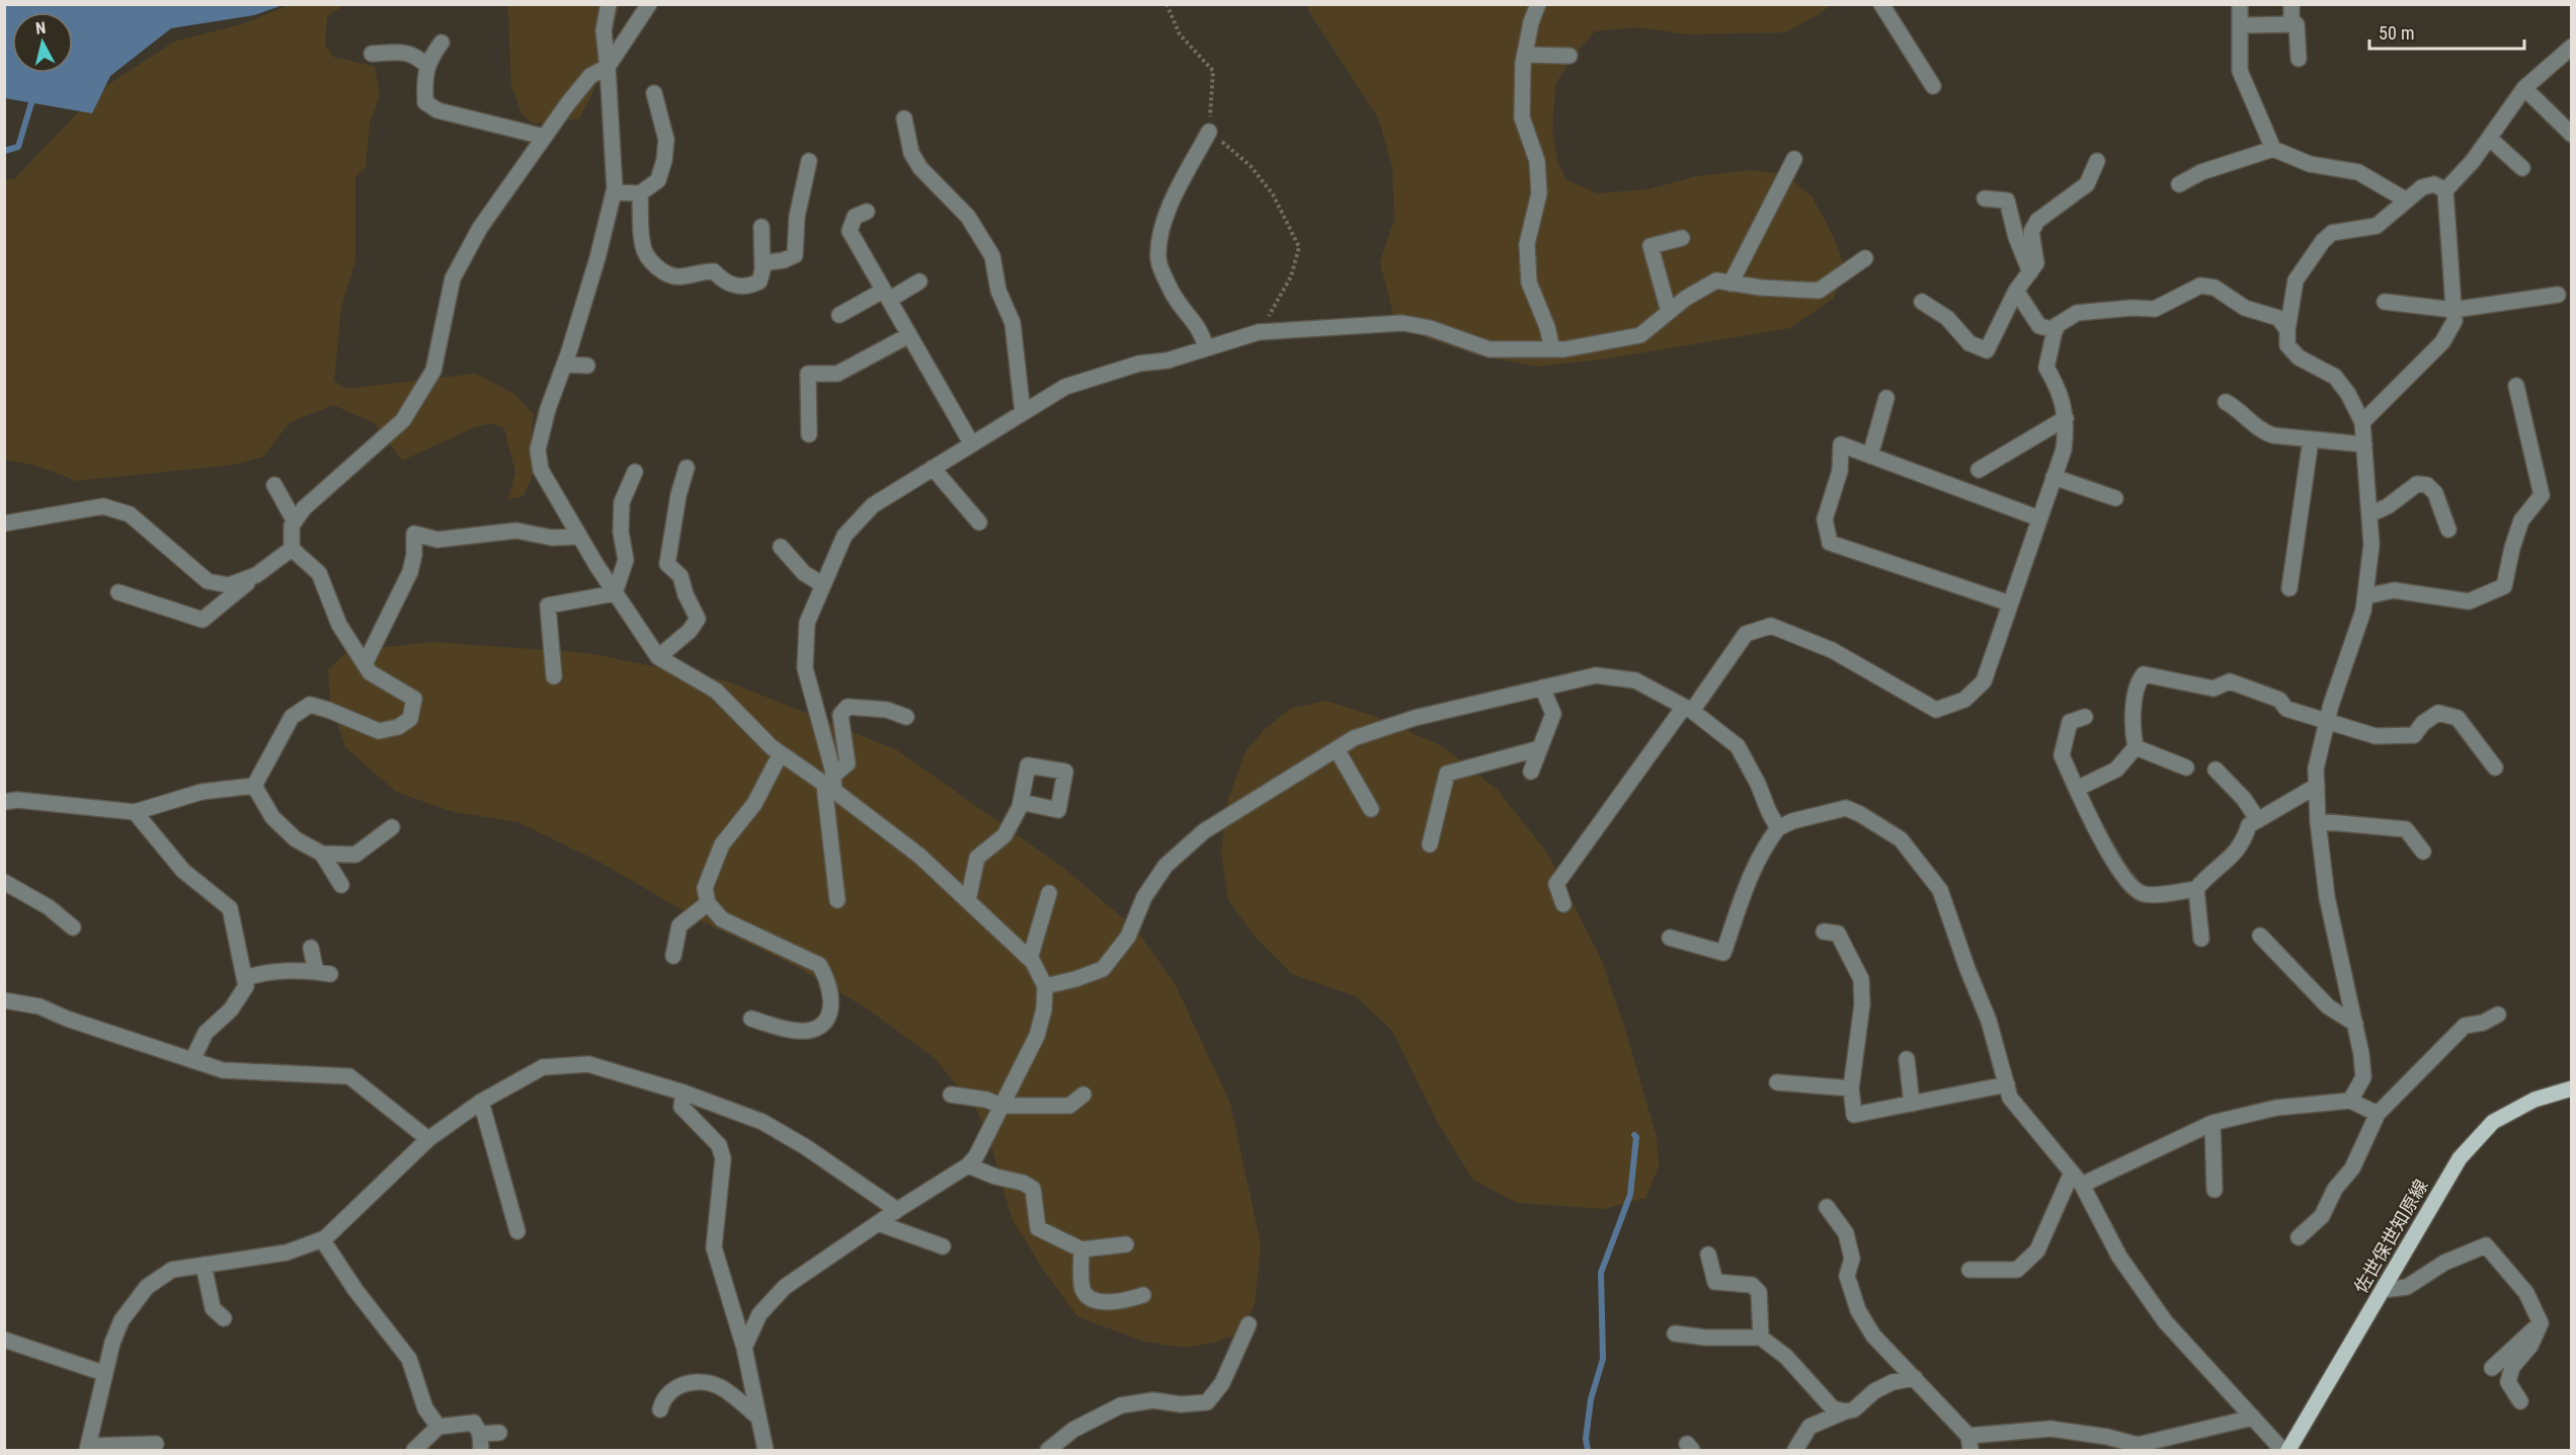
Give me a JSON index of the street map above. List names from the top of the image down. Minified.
{"streets":{"main road":["佐世保世知原線"]},"scale_bar":"50 m","north":"top"}
